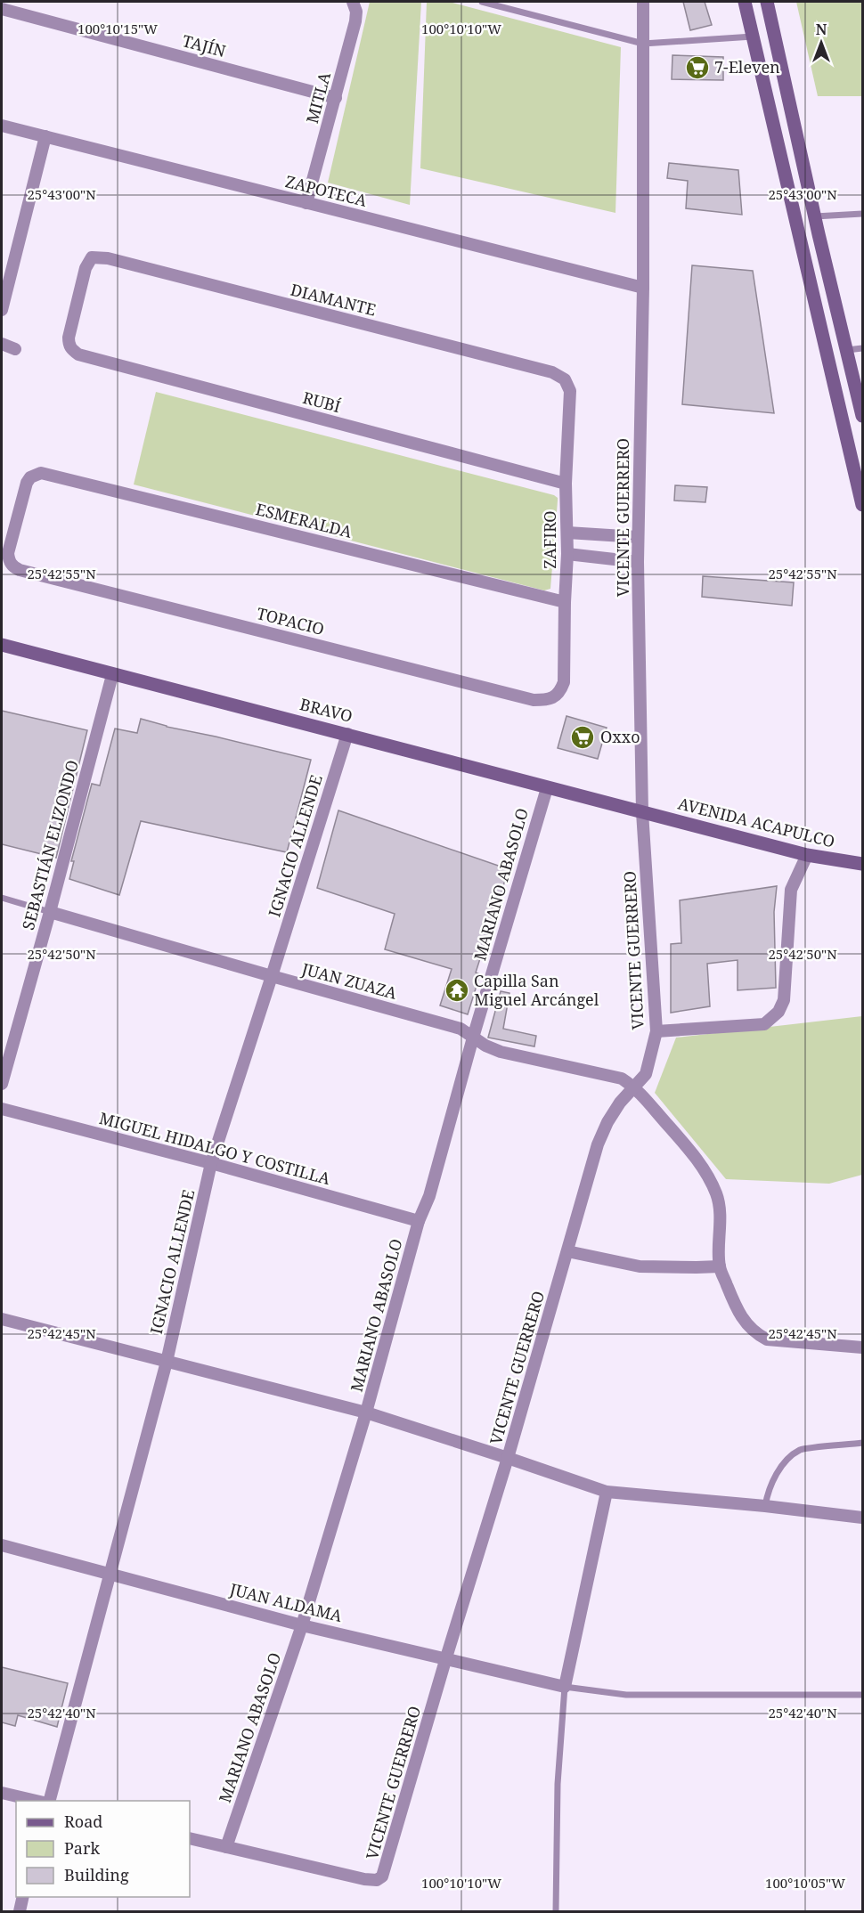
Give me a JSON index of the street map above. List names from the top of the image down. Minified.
{"streets":{"main road":["BRAVO","AVENIDA ACAPULCO"],"street":["TAJÍN","MITLA","ZAPOTECA","DIAMANTE","RUBÍ","VICENTE GUERRERO","ESMERALDA","ZAFIRO","TOPACIO","SEBASTIÁN ELIZONDO","IGNACIO ALLENDE","MARIANO ABASOLO","JUAN ZUAZA","MIGUEL HIDALGO Y COSTILLA","JUAN ALDAMA"]},"crossings":[["TAJÍN","MITLA"],["MITLA","ZAPOTECA"],["ZAPOTECA","VICENTE GUERRERO"],["DIAMANTE","RUBÍ"],["DIAMANTE","ZAFIRO"],["RUBÍ","ZAFIRO"],["VICENTE GUERRERO","BRAVO"],["VICENTE GUERRERO","AVENIDA ACAPULCO"],["VICENTE GUERRERO","MARIANO ABASOLO"],["VICENTE GUERRERO","JUAN ZUAZA"],["VICENTE GUERRERO","JUAN ALDAMA"],["ESMERALDA","ZAFIRO"],["ESMERALDA","TOPACIO"],["ZAFIRO","TOPACIO"],["BRAVO","AVENIDA ACAPULCO"],["BRAVO","SEBASTIÁN ELIZONDO"],["BRAVO","IGNACIO ALLENDE"],["BRAVO","MARIANO ABASOLO"],["SEBASTIÁN ELIZONDO","JUAN ZUAZA"],["IGNACIO ALLENDE","JUAN ZUAZA"],["IGNACIO ALLENDE","MIGUEL HIDALGO Y COSTILLA"],["IGNACIO ALLENDE","JUAN ALDAMA"],["MARIANO ABASOLO","JUAN ZUAZA"],["MARIANO ABASOLO","MIGUEL HIDALGO Y COSTILLA"],["MARIANO ABASOLO","JUAN ALDAMA"]],"places":{"supermarket":["7-Eleven","Oxxo"],"temple":["Capilla San Miguel Arcángel"]},"legend":["Road","Park","Building"],"north":"top","coordinates":["100°10'15\"W","100°10'10\"W","25°43'00\"N","25°42'55\"N","25°42'50\"N","25°42'45\"N","25°42'40\"N","100°10'05\"W"]}
